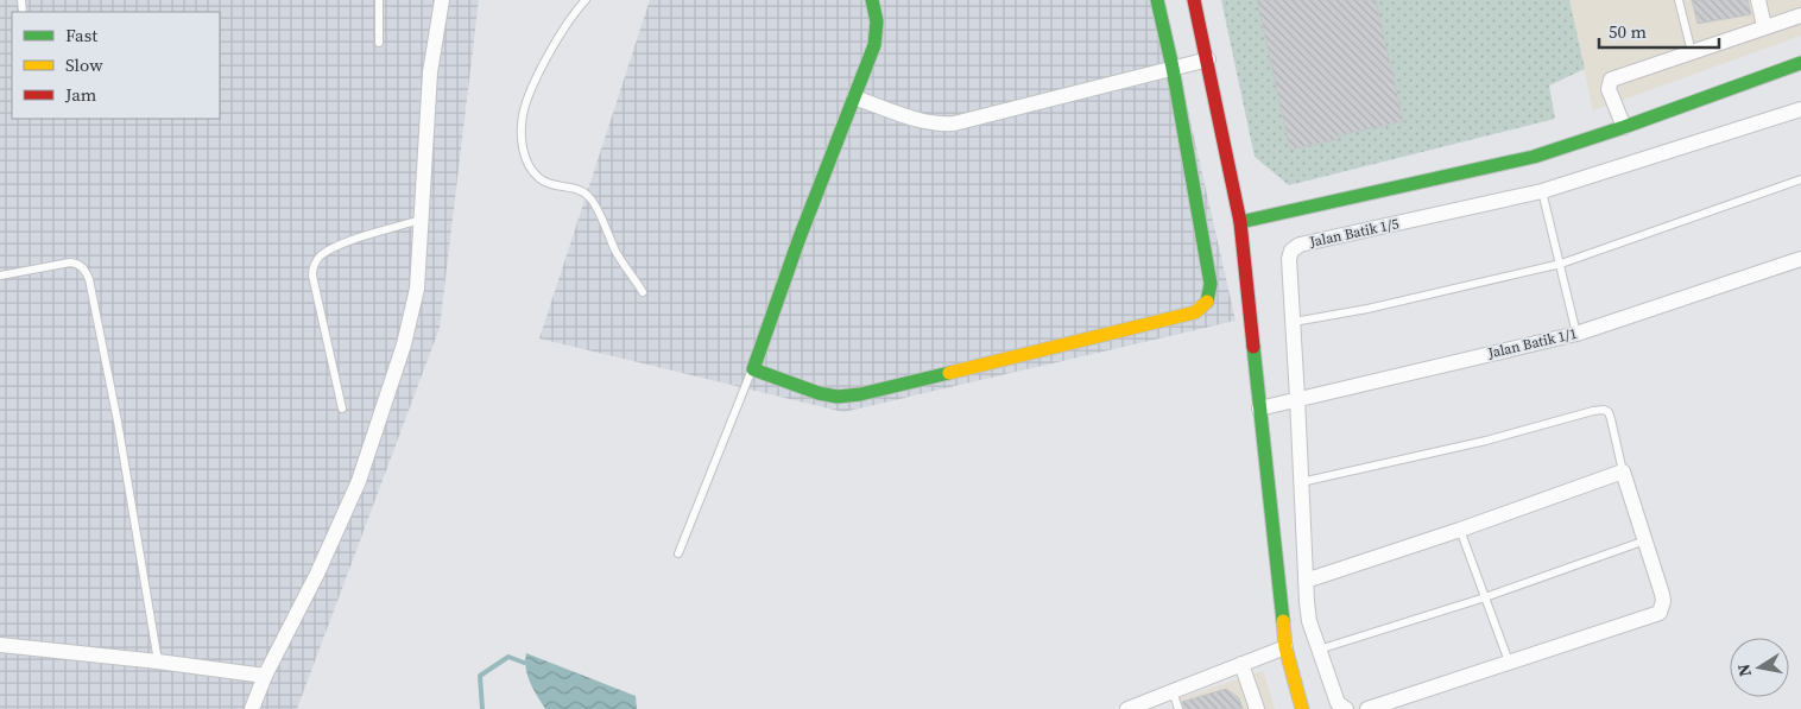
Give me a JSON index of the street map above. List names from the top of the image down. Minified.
{"streets":{"street":["Jalan Batik 1/5","Jalan Batik 1/1"]},"crossings":[["Jalan Batik 1/5","Jalan Batik 1/1"]],"legend":["Fast","Slow","Jam"],"scale_bar":"50 m","north":"left"}
